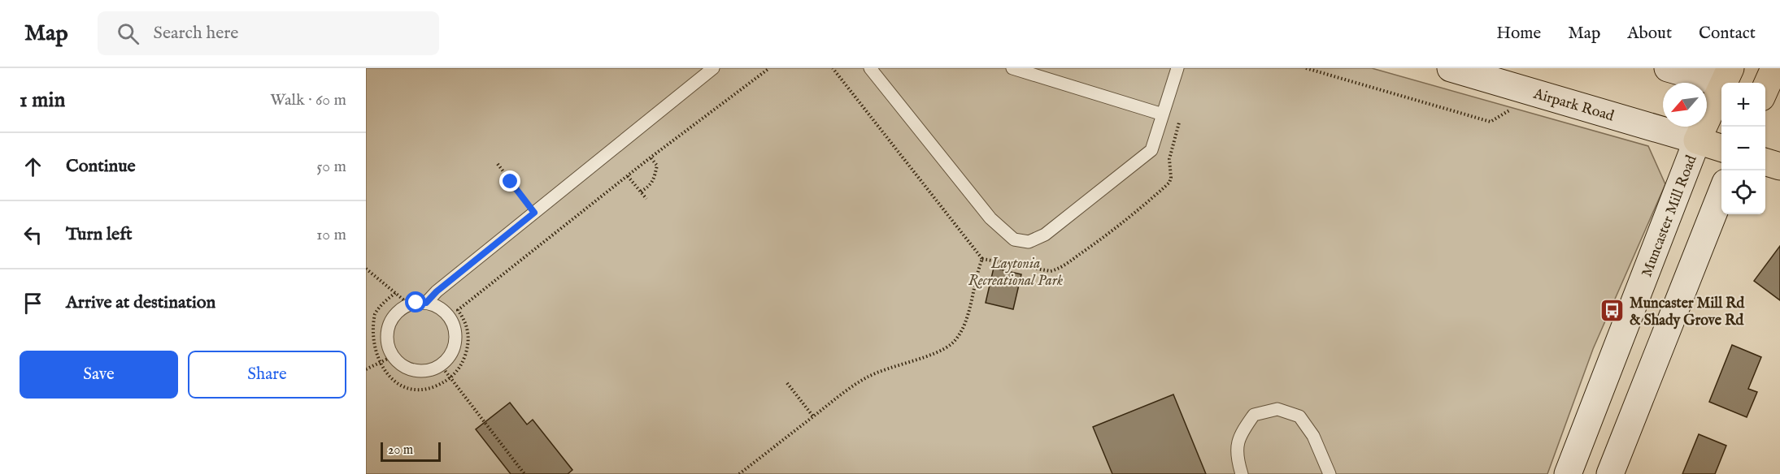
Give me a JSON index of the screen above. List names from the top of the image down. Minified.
{"streets":{"main road":["Airpark Road","Muncaster Mill Road"]},"crossings":[["Airpark Road","Muncaster Mill Road"]],"parks":["Laytonia Recreational Park"],"places":{"bus stop":["Muncaster Mill Rd & Shady Grove Rd"]},"scale_bar":"20 m","north":"bottom left","page":{"header":"Map","search":"Search here","nav":["Home","Map","About","Contact"],"heading":["1 min","Walk · 60 m"],"map_buttons":["+","−"],"list":[["Continue","50 m"],["Turn left","10 m"],"Arrive at destination"],"buttons":["Save","Share"],"scale":"20 m"}}
